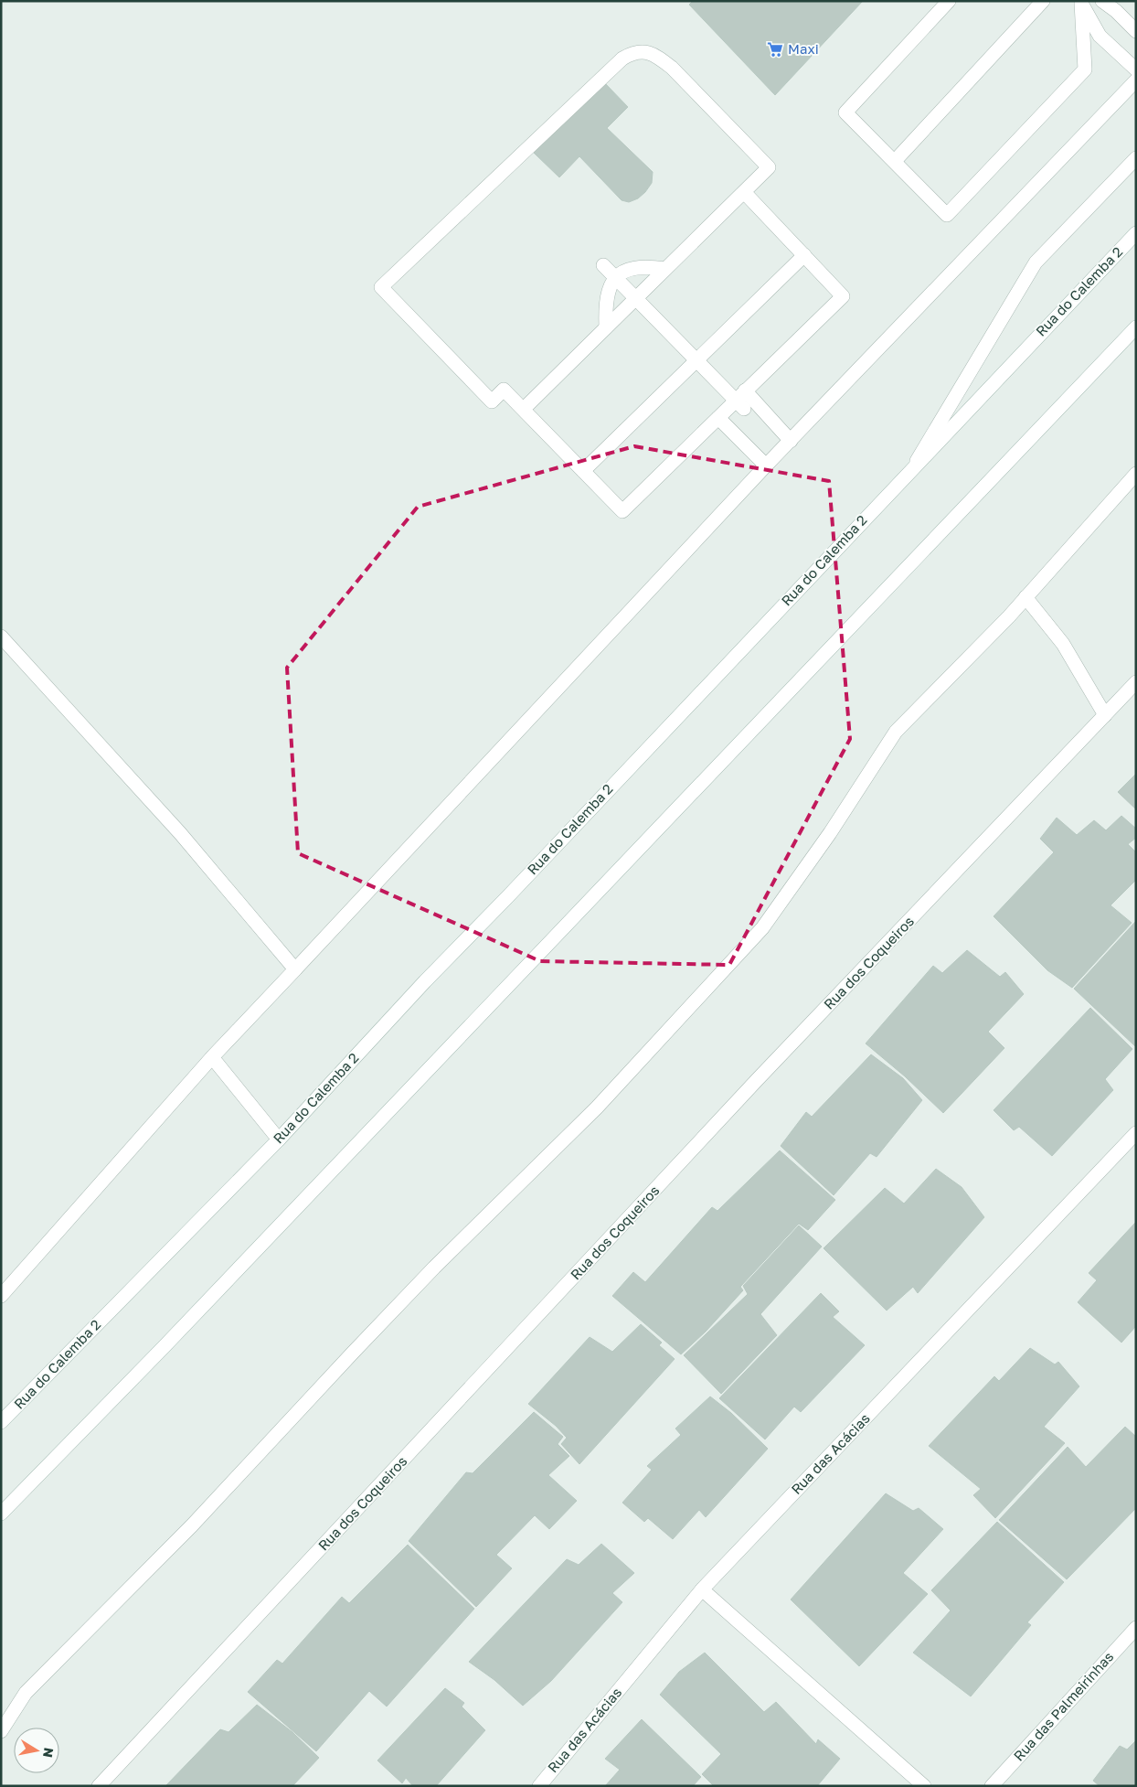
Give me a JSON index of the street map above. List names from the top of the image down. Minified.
{"streets":{"street":["Rua do Calemba 2","Rua dos Coqueiros","Rua das Acácias","Rua das Palmeirinhas"]},"places":{"supermarket":["Maxi"]},"north":"right"}
